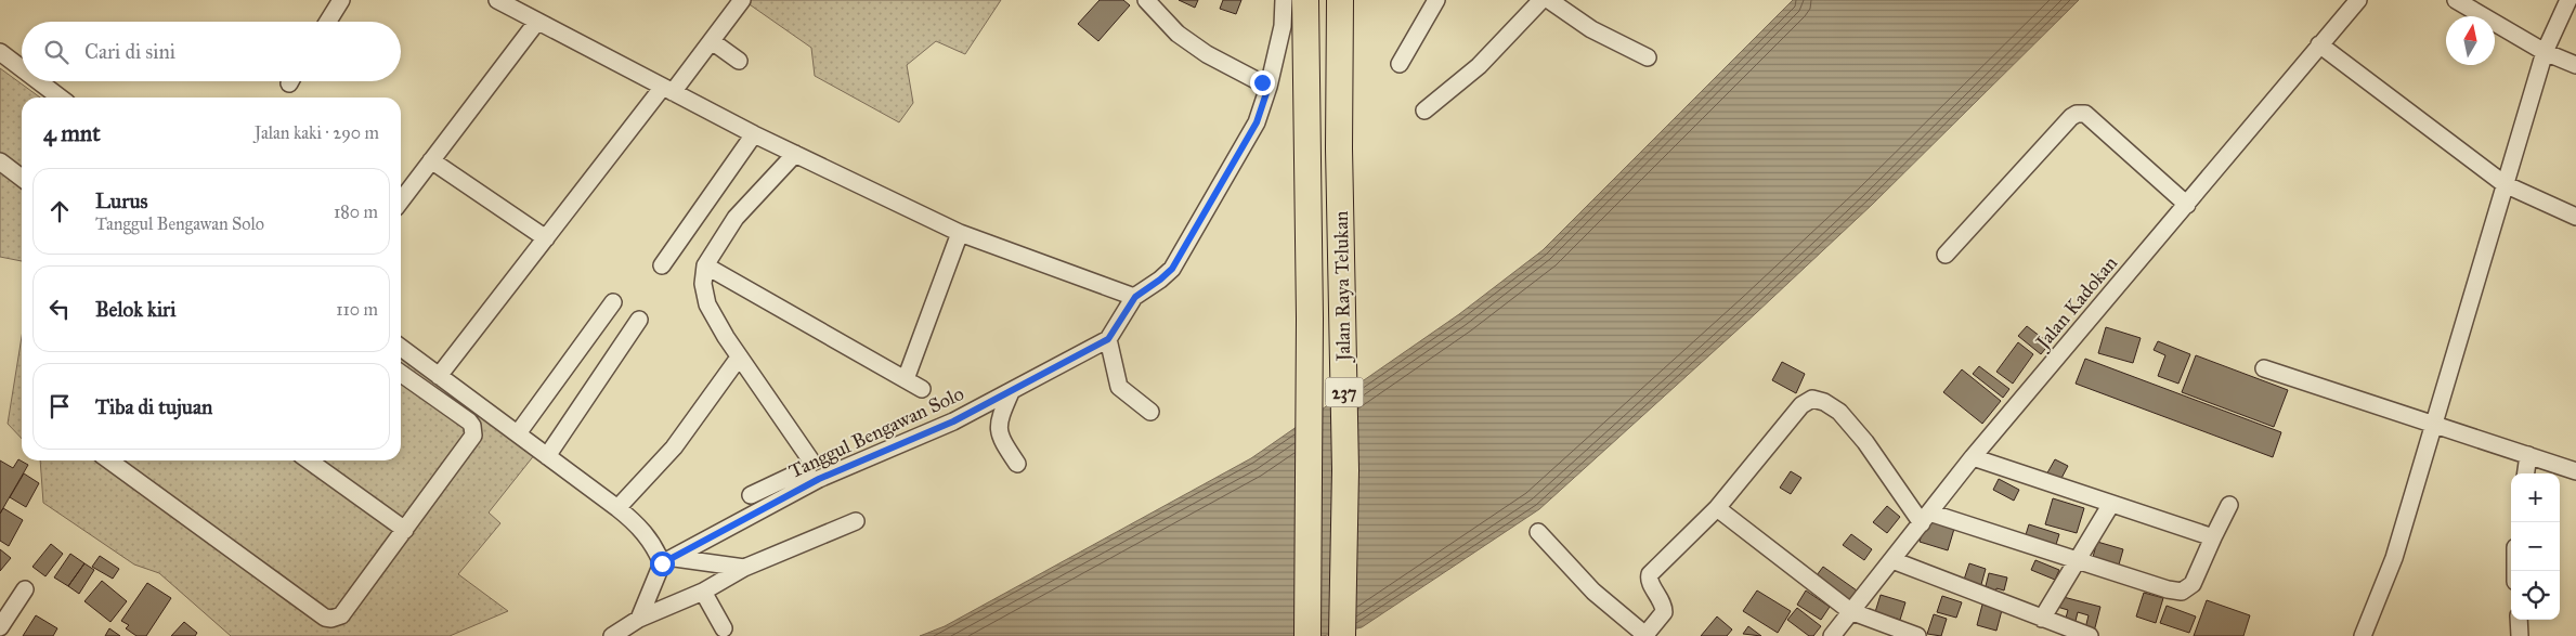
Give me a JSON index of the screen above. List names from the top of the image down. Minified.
{"streets":{"main road":["Jalan Raya Telukan","237"],"street":["Jalan Kadokan","Tanggul Bengawan Solo"]},"north":"top","page":{"search":"Cari di sini","heading":["4 mnt","Jalan kaki · 290 m"],"list":[["Lurus","Tanggul Bengawan Solo","180 m"],["Belok kiri","110 m"],"Tiba di tujuan"],"map_buttons":["+","−"]}}
